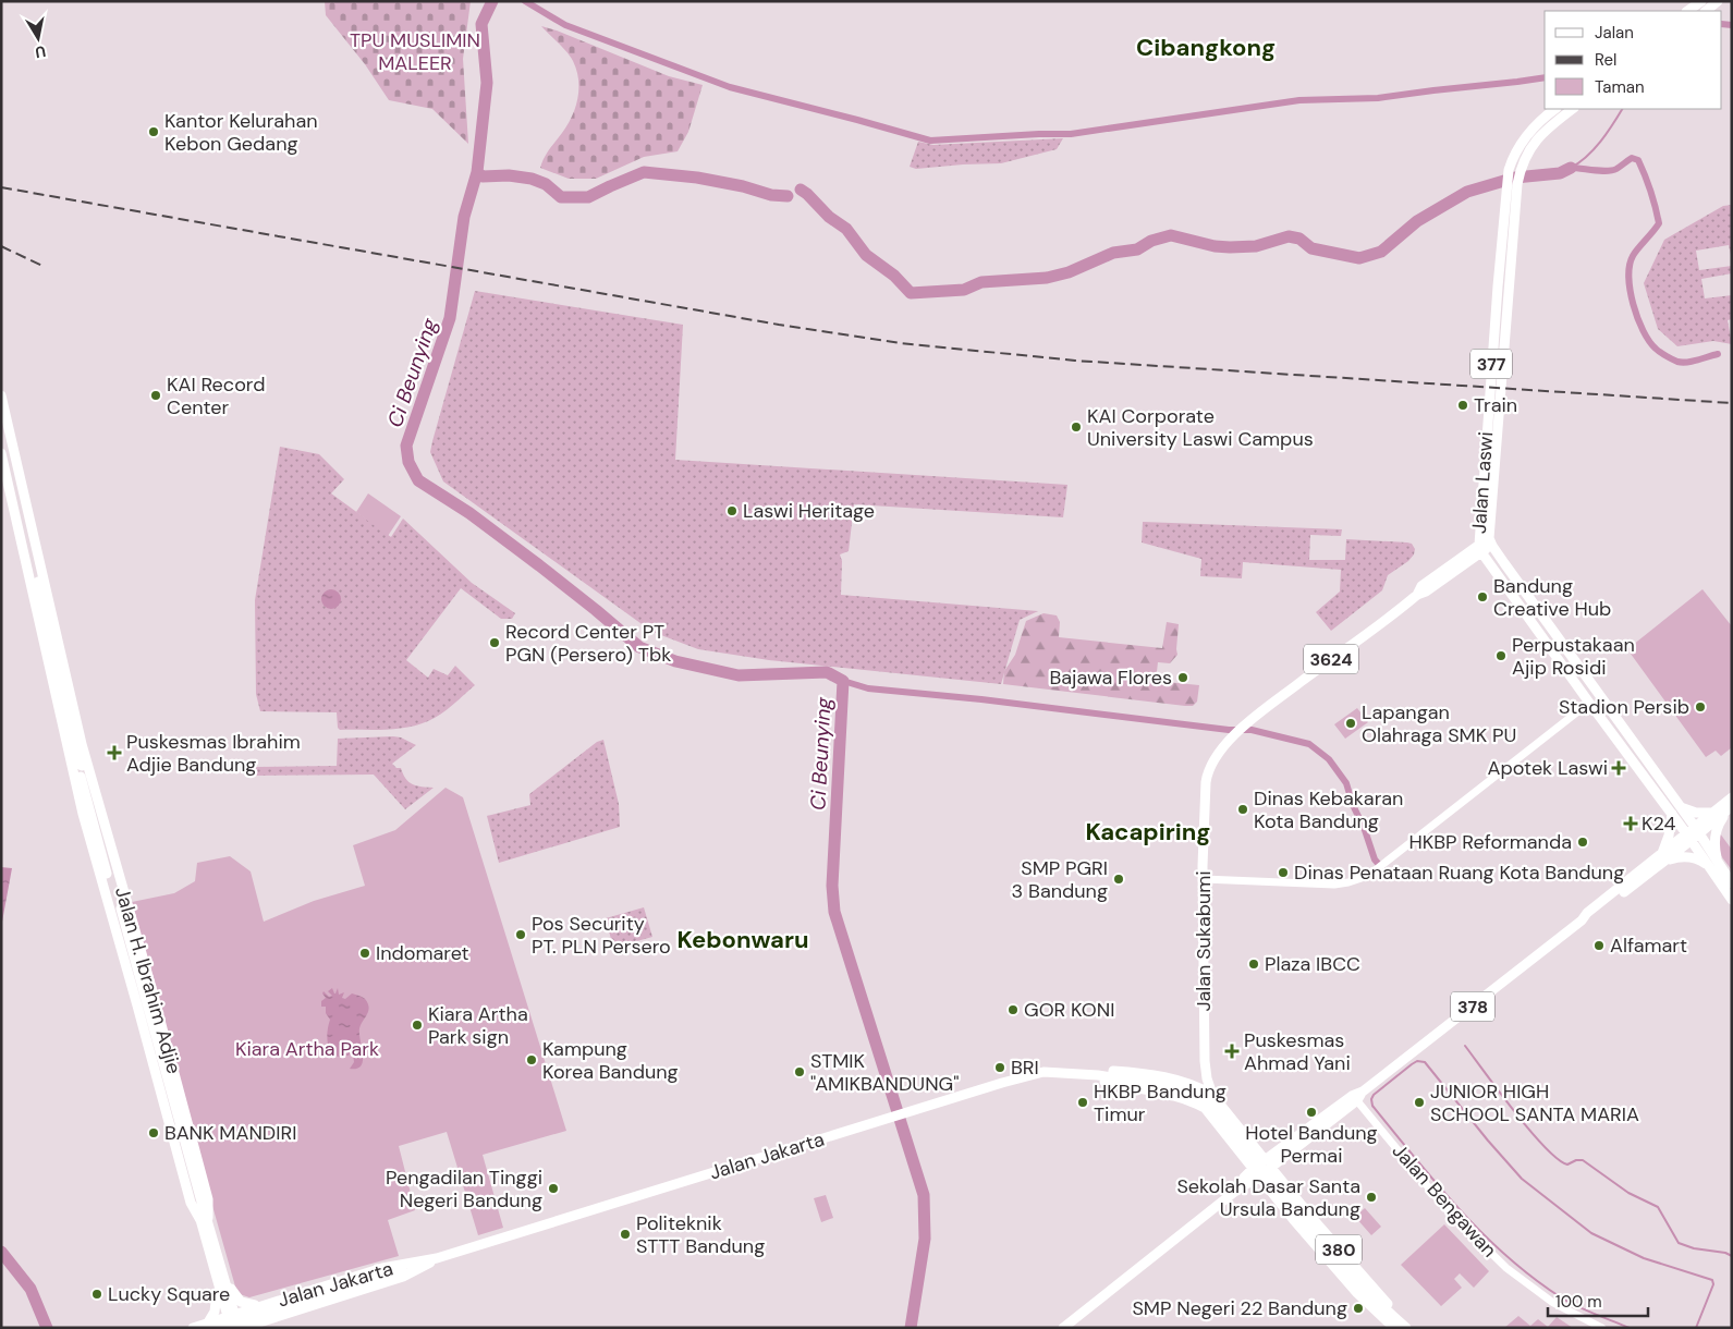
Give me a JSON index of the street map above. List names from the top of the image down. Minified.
{"streets":{"main road":["377","Jalan Laswi","3624","Jalan Sukabumi","Jalan H. Ibrahim Adjie","378","Jalan Jakarta","380"],"street":["Jalan Bengawan"]},"crossings":[["Jalan Laswi","Jalan Sukabumi"],["Jalan Laswi","378"],["Jalan Sukabumi","Jalan Jakarta"],["Jalan H. Ibrahim Adjie","Jalan Jakarta"],["378","Jalan Jakarta"],["378","Jalan Bengawan"],["378","380"],["Jalan Jakarta","380"]],"districts":["Cibangkong","Kacapiring","Kebonwaru"],"water":["Ci Beunying"],"parks":["TPU MUSLIMIN MALEER","Kiara Artha Park"],"places":{"other":["Kantor Kelurahan Kebon Gedang","KAI Record Center","Train","KAI Corporate University Laswi Campus","Laswi Heritage","Bandung Creative Hub","Record Center PT PGN (Persero) Tbk","Perpustakaan Ajip Rosidi","Bajawa Flores","Stadion Persib","Lapangan Olahraga SMK PU","Dinas Kebakaran Kota Bandung","HKBP Reformanda","Dinas Penataan Ruang Kota Bandung","SMP PGRI 3 Bandung","Pos Security PT. PLN Persero","Alfamart","Indomaret","Plaza IBCC","GOR KONI","Kiara Artha Park sign","Kampung Korea Bandung","BRI","STMIK \"AMIKBANDUNG\"","HKBP Bandung Timur","JUNIOR HIGH SCHOOL SANTA MARIA","Hotel Bandung Permai","BANK MANDIRI","Pengadilan Tinggi Negeri Bandung","Sekolah Dasar Santa Ursula Bandung","Politeknik STTT Bandung","Lucky Square","SMP Negeri 22 Bandung"],"health":["Puskesmas Ibrahim Adjie Bandung","Apotek Laswi","K24","Puskesmas Ahmad Yani"]},"legend":["Jalan","Rel","Taman"],"scale_bar":"100 m","north":"bottom"}
